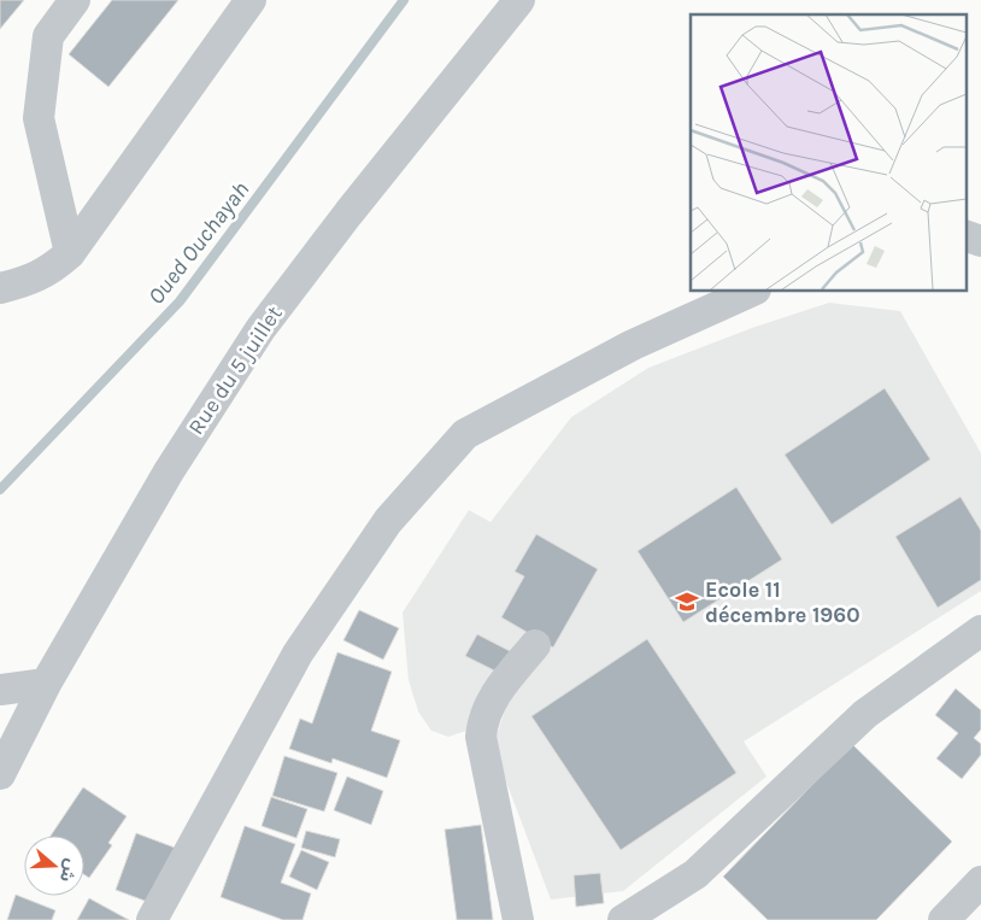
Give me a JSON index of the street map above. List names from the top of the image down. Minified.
{"streets":{"street":["Rue du 5 juillet"]},"water":["Oued Ouchayah"],"places":{"school or university":["Ecole 11 décembre 1960"]},"north":"right"}
